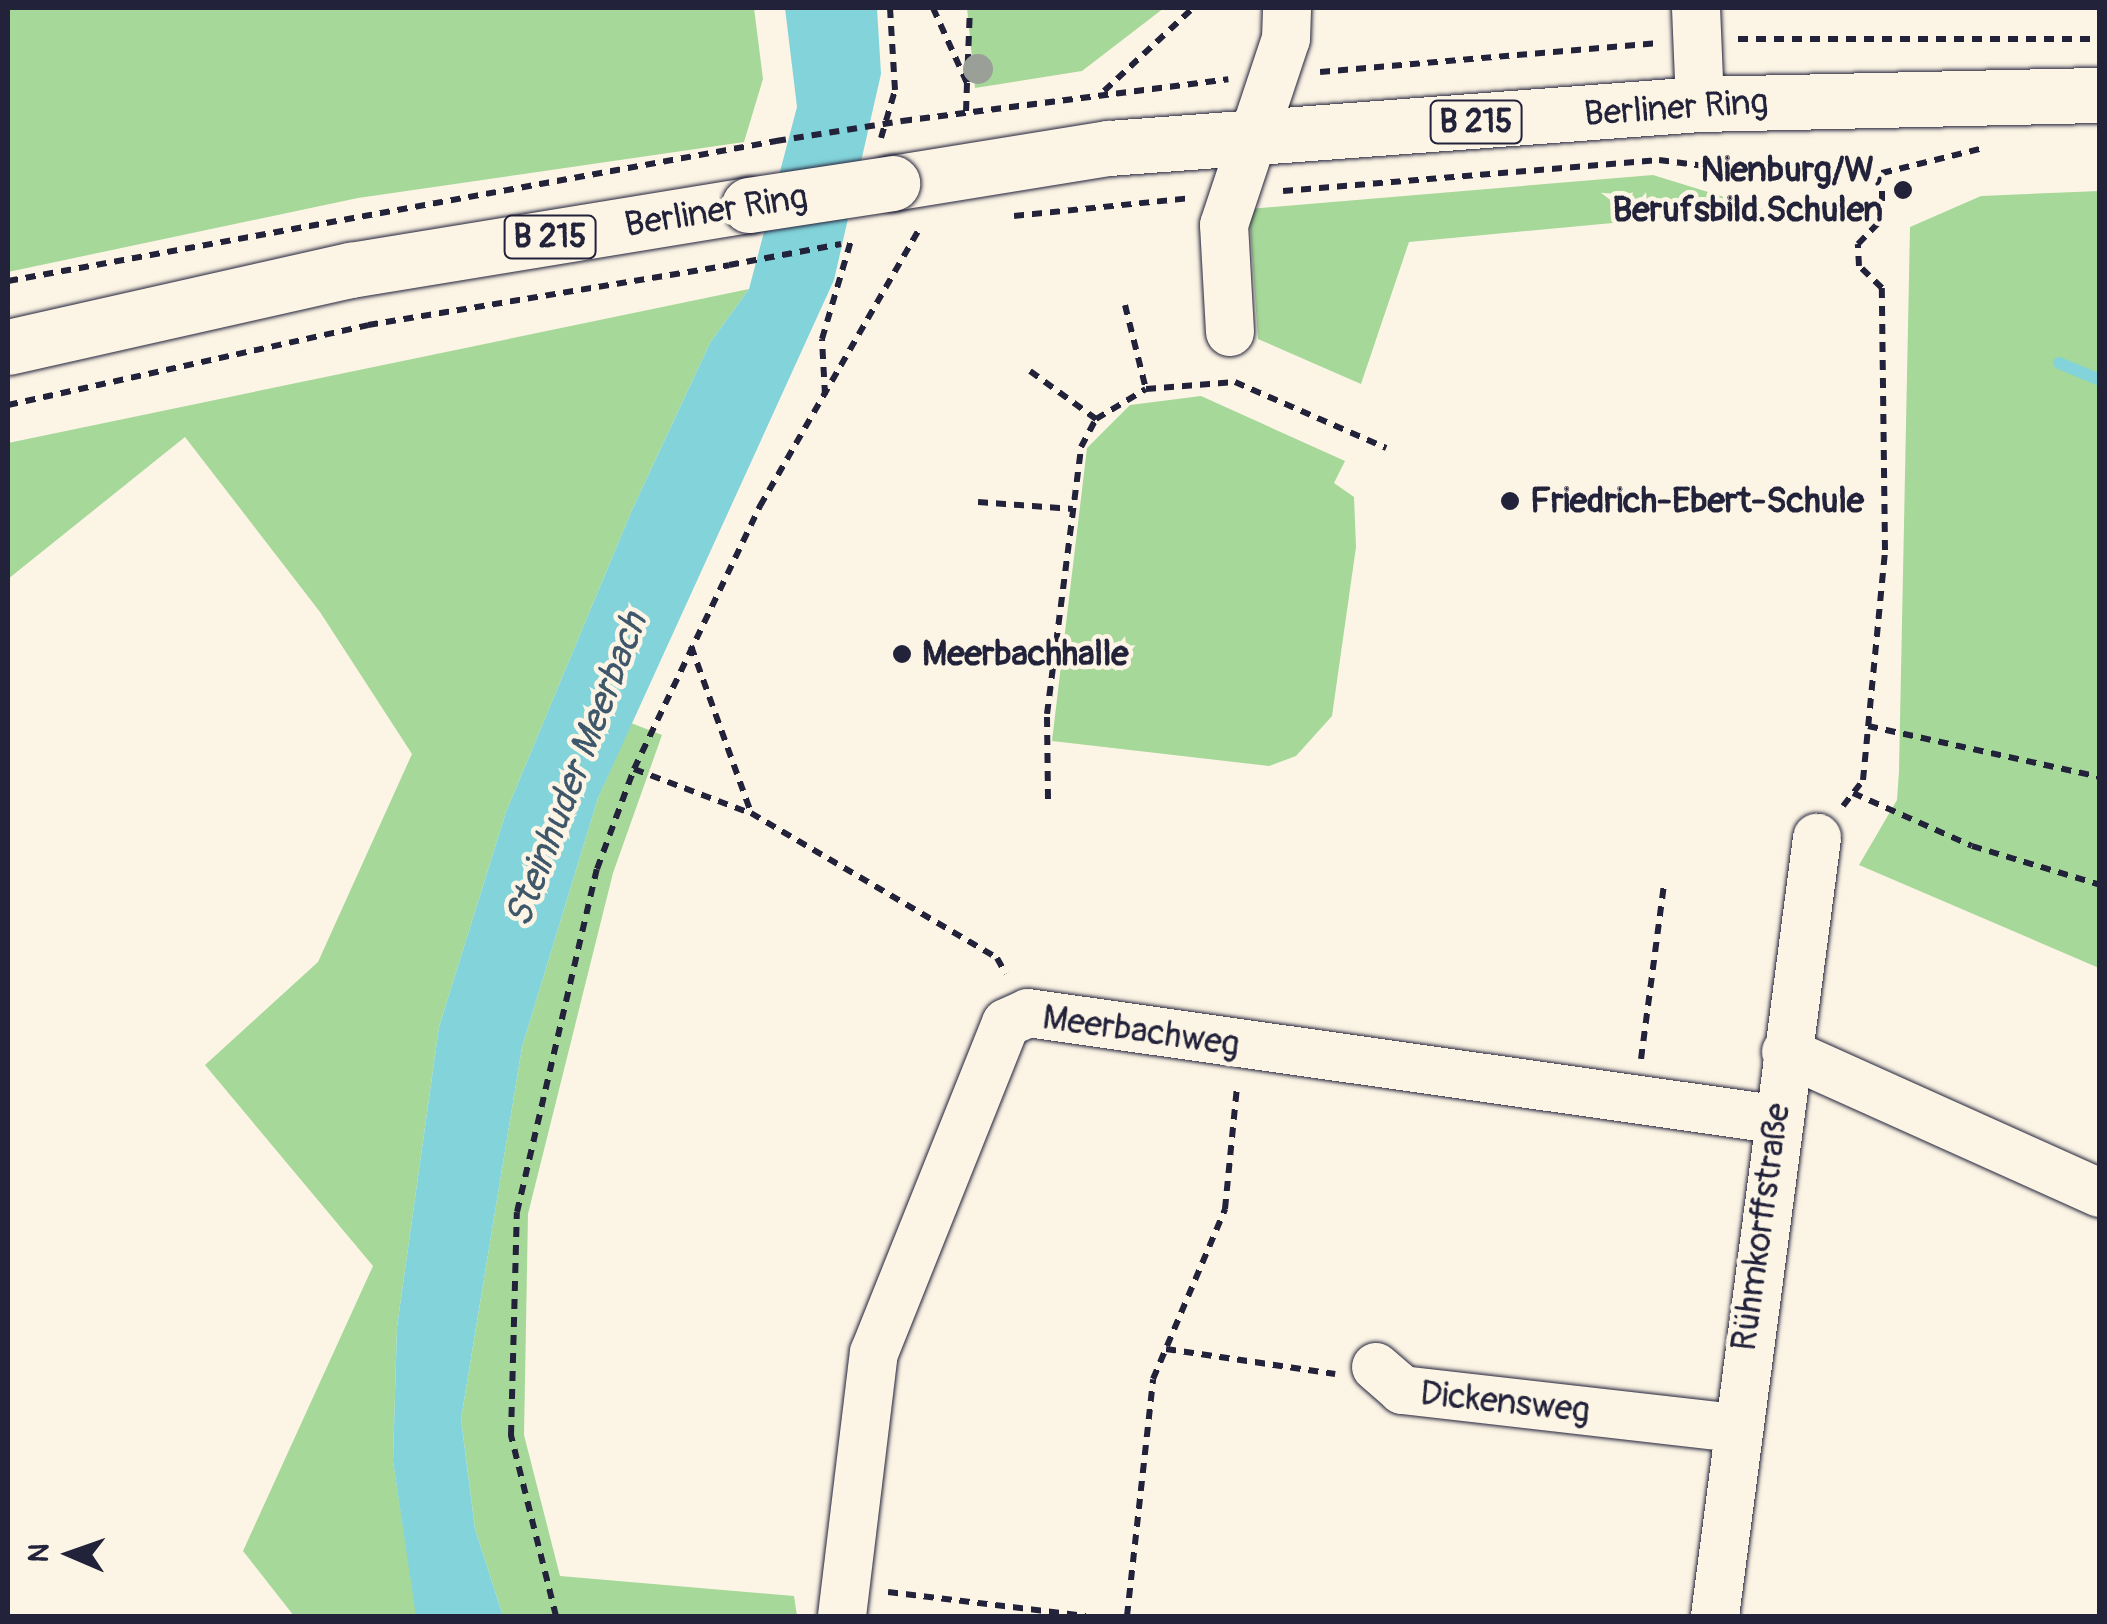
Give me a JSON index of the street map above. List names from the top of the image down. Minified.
{"streets":{"main road":["Berliner Ring","B 215"],"street":["Meerbachweg","Rühmkorffstraße","Dickensweg"]},"crossings":[["Meerbachweg","Rühmkorffstraße"],["Rühmkorffstraße","Dickensweg"]],"water":["Steinhuder Meerbach"],"places":["Nienburg/W, Berufsbild.Schulen","Friedrich-Ebert-Schule","Meerbachhalle"],"north":"left"}
